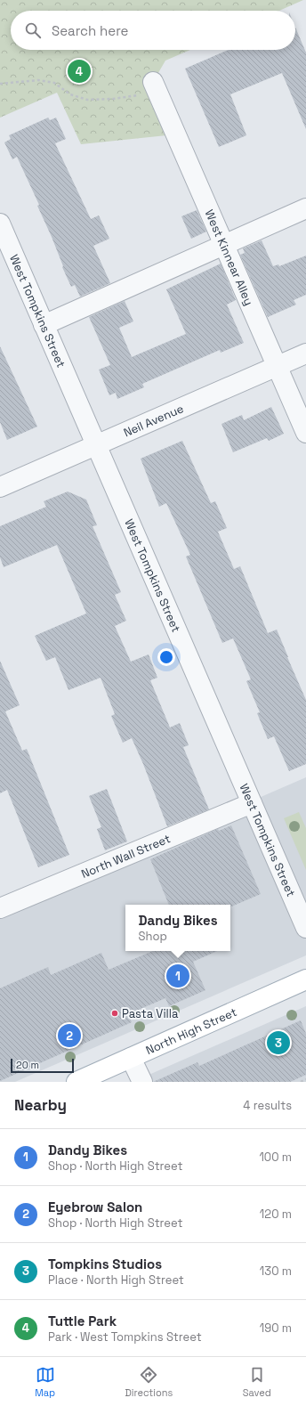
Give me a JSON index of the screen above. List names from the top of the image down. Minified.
{"streets":{"main road":["North High Street"],"street":["West Kinnear Alley","West Tompkins Street","Neil Avenue","North Wall Street"]},"crossings":[["West Kinnear Alley","Neil Avenue"],["West Tompkins Street","Neil Avenue"],["West Tompkins Street","North Wall Street"]],"places":["Pasta Villa"],"scale_bar":"20 m","page":{"search":"Search here","pins":["4","1","2","3"],"popup":["Dandy Bikes","Shop"],"scale":"20 m","heading":["Nearby","4 results"],"list":[{"mark":"1","name":"Dandy Bikes","note":"Shop · North High Street","value":"100 m"},{"mark":"2","name":"Eyebrow Salon","note":"Shop · North High Street","value":"120 m"},{"mark":"3","name":"Tompkins Studios","note":"Place · North High Street","value":"130 m"},{"mark":"4","name":"Tuttle Park","note":"Park · West Tompkins Street","value":"190 m"}],"nav":["Map","Directions","Saved"]}}
